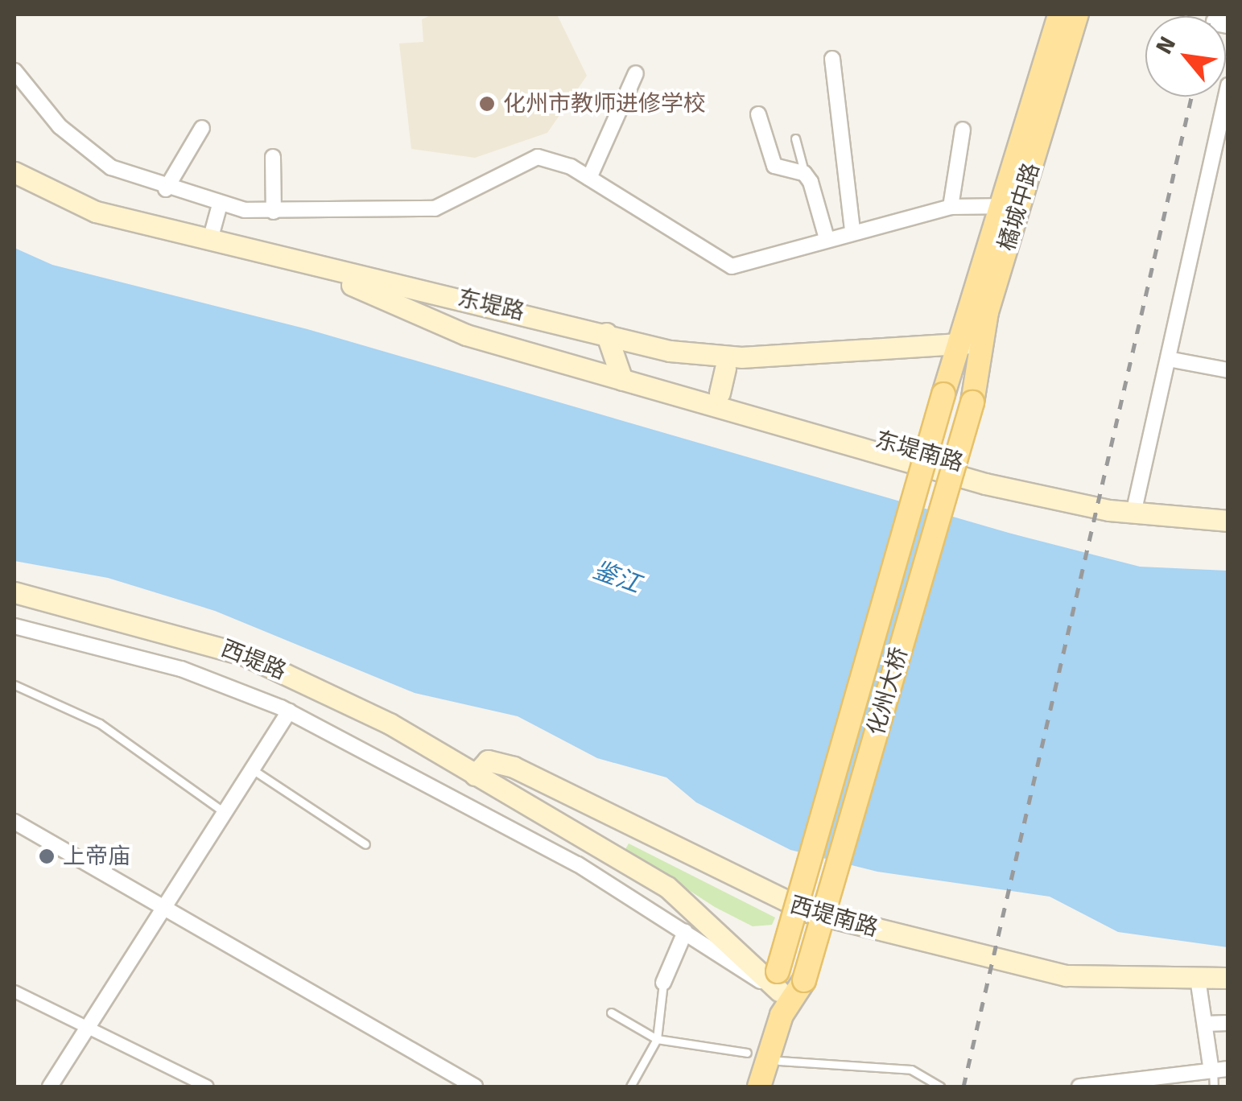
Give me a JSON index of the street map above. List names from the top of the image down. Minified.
{"streets":{"main road":["橘城中路","东堤路","东堤南路","西堤路","化州大桥","西堤南路"]},"crossings":[["橘城中路","东堤路"],["橘城中路","化州大桥"],["东堤路","东堤南路"],["西堤路","化州大桥"],["西堤路","西堤南路"]],"water":["鉴江"],"places":["化州市教师进修学校","上帝庙"],"north":"top left"}
